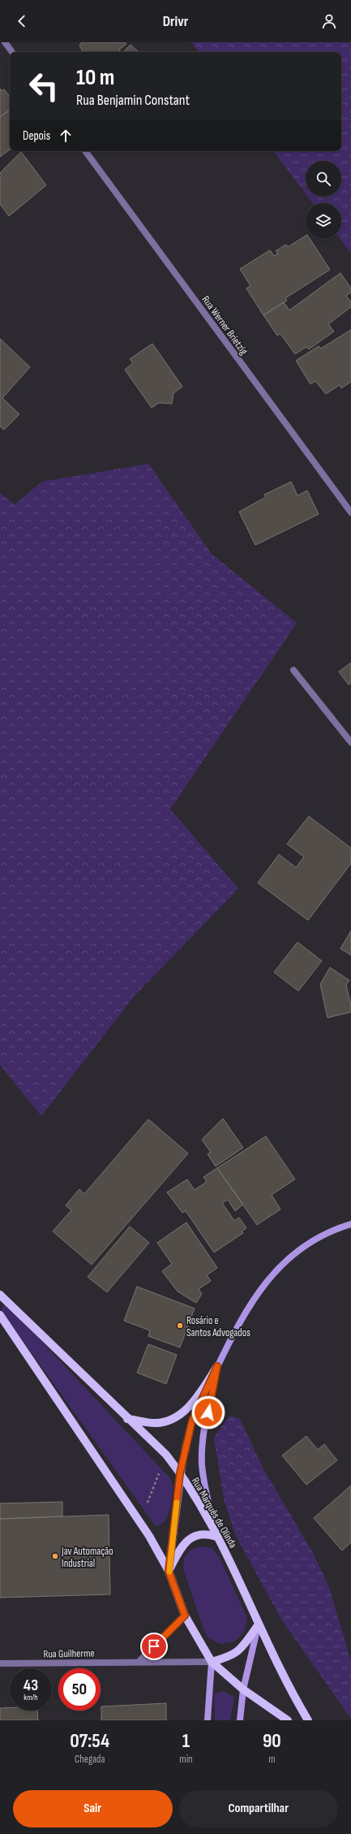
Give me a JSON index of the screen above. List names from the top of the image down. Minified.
{"streets":{"main road":["Rua Marquês de Olinda"],"street":["Rua Werner Brietzig","Rua Guilherme"]},"places":["Rosário e Santos Advogados","Jav Automação Industrial"],"page":{"header":"Drivr","turn":["10 m","Rua Benjamin Constant"],"then":"Depois","speed":"43 km/h","limit":"50","eta":["07:54","Chegada","1","min","90","m"],"buttons":["Sair","Compartilhar"]}}
